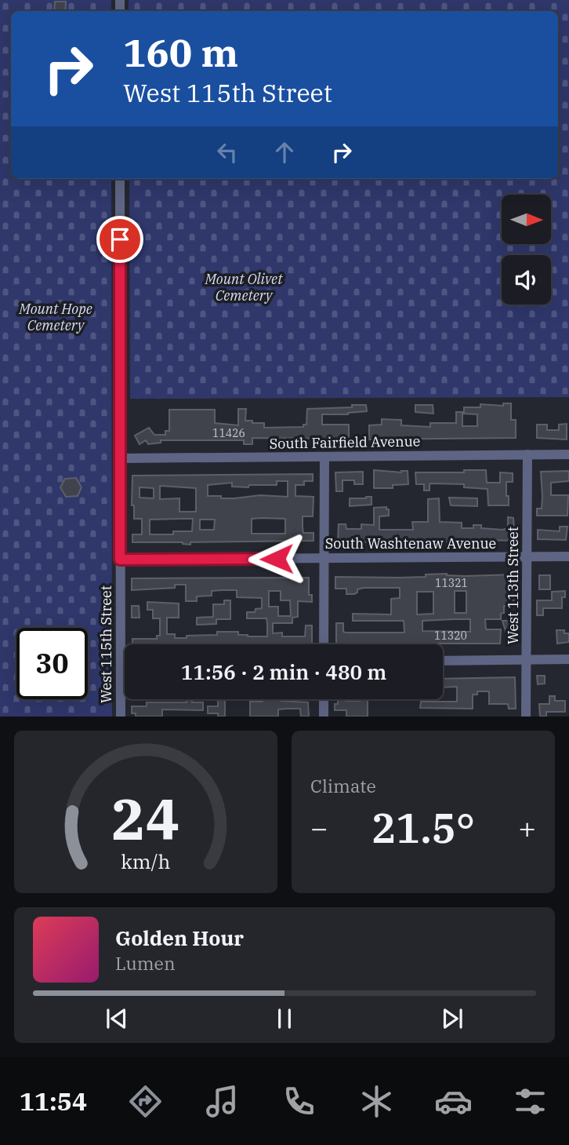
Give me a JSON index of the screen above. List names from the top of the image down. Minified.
{"streets":{"street":["South Fairfield Avenue","South Washtenaw Avenue","West 113th Street","West 115th Street"]},"crossings":[["South Fairfield Avenue","West 113th Street"],["South Fairfield Avenue","West 115th Street"],["South Washtenaw Avenue","West 113th Street"],["South Washtenaw Avenue","West 115th Street"]],"parks":["Mount Olivet Cemetery","Mount Hope Cemetery"],"house_numbers":["11426","11321","11320"],"north":"right","page":{"turn":["160 m","West 115th Street"],"limit":"30","trip":"11:56 · 2 min · 480 m","tile":"Climate","heat":["−","21.5°","+"],"song":["Golden Hour","Lumen"],"tabs":"11:54","gauge":["24","km/h"]}}
